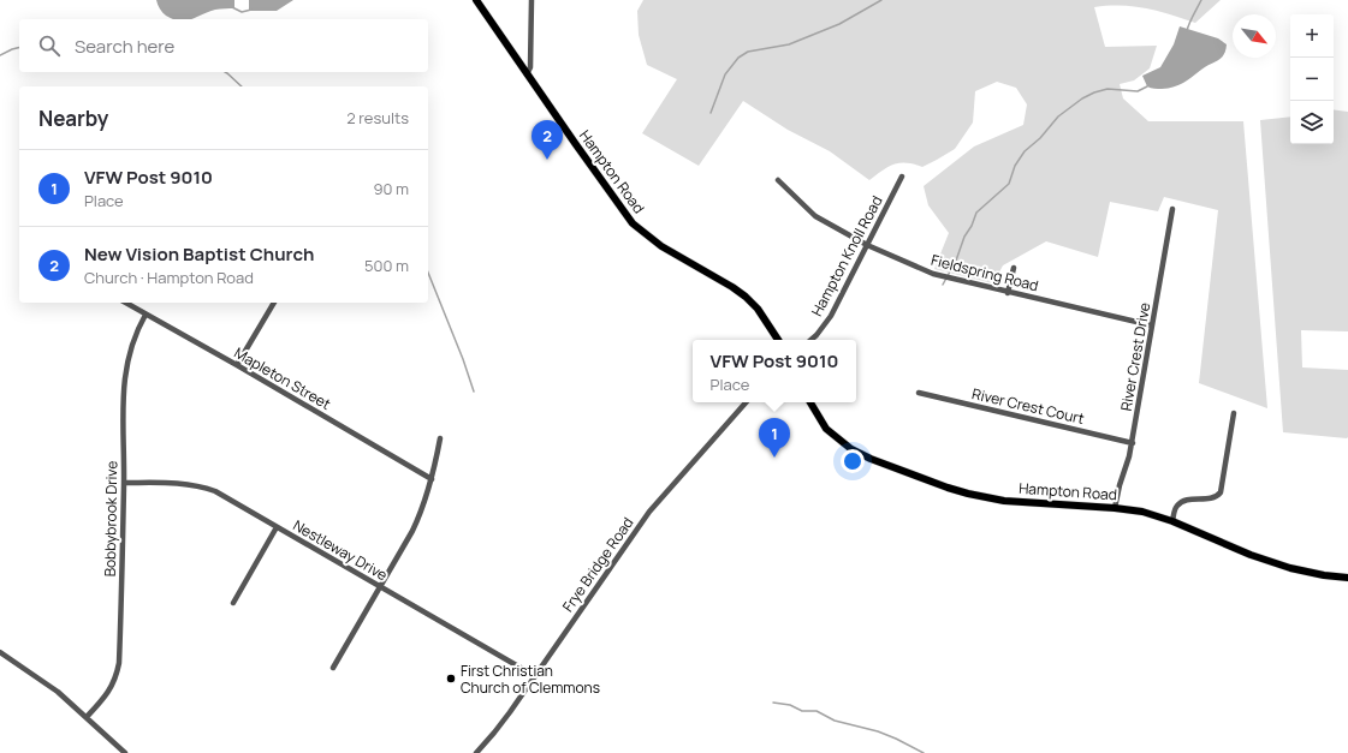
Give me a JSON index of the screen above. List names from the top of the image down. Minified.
{"streets":{"main road":["Hampton Road"],"street":["Hampton Knoll Road","Fieldspring Road","River Crest Drive","Mapleton Street","River Crest Court","Bobbybrook Drive","Nestleway Drive","Frye Bridge Road"]},"crossings":[["Hampton Road","River Crest Drive"],["Hampton Knoll Road","Fieldspring Road"],["Fieldspring Road","River Crest Drive"],["River Crest Drive","River Crest Court"],["Mapleton Street","Bobbybrook Drive"],["Bobbybrook Drive","Nestleway Drive"],["Nestleway Drive","Frye Bridge Road"]],"places":["First Christian Church of Clemmons"],"north":"bottom right","page":{"map_buttons":["+","−"],"search":"Search here","heading":["Nearby","2 results"],"pins":["2","1"],"list":[{"mark":"1","name":"VFW Post 9010","note":"Place","value":"90 m"},{"mark":"2","name":"New Vision Baptist Church","note":"Church · Hampton Road","value":"500 m"}],"popup":["VFW Post 9010","Place"]}}
